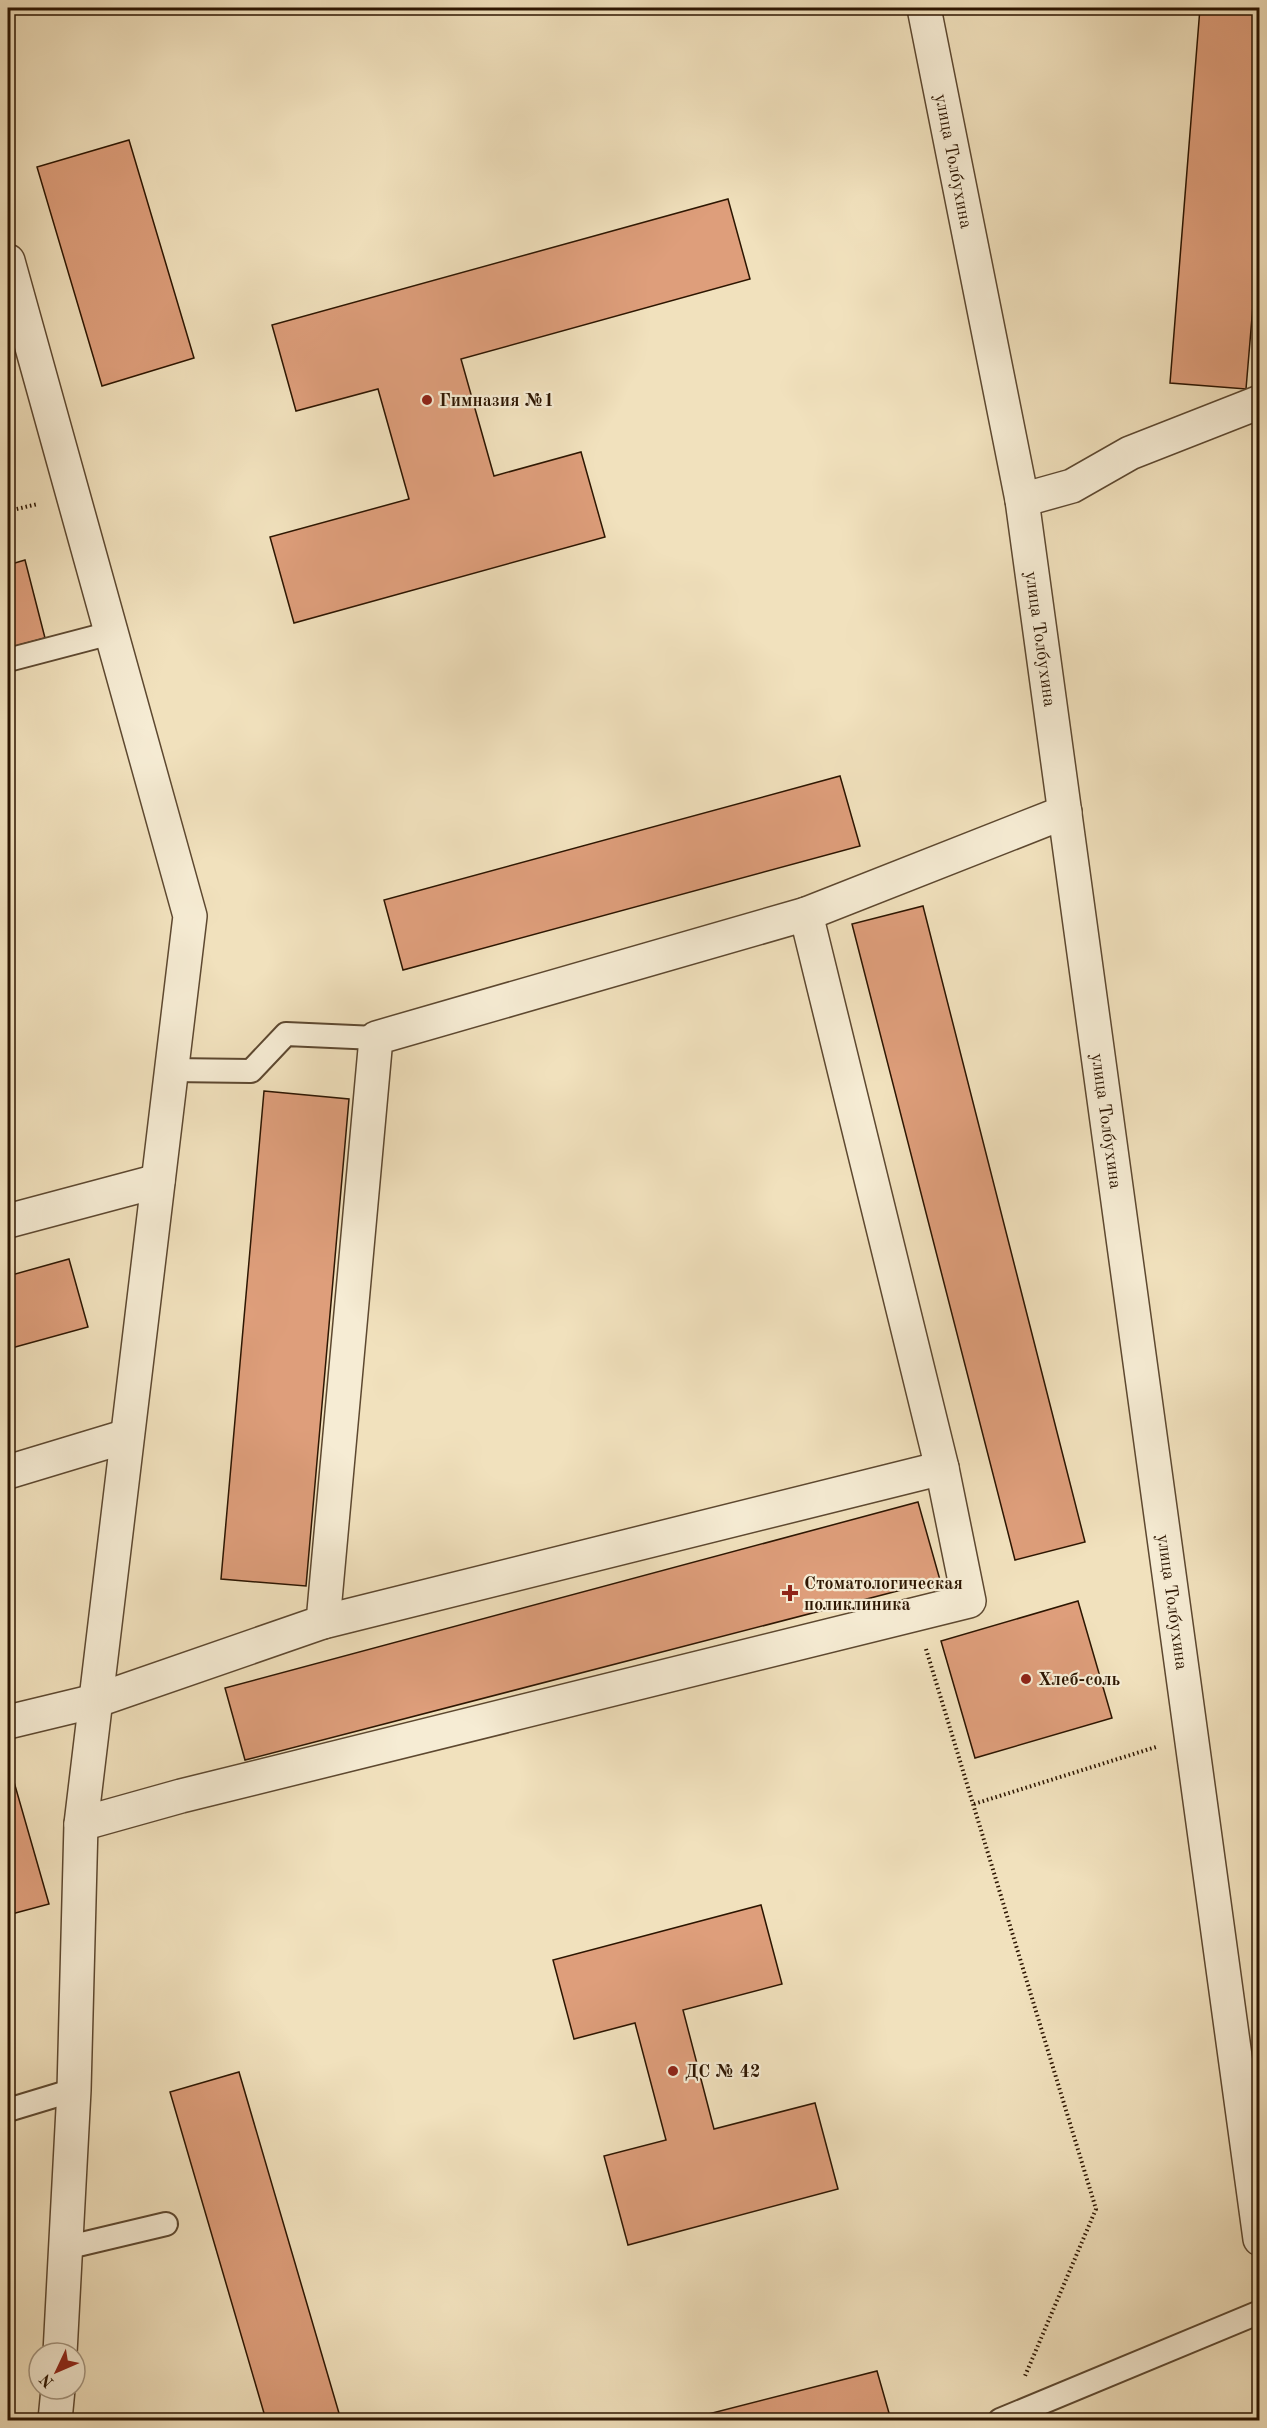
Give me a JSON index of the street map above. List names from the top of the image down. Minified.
{"streets":{"street":["улица Толбухина"]},"places":{"other":["Гимназия №1","Хлеб-соль","ДС № 42"],"health":["Стоматологическая поликлиника"]},"north":"bottom left"}
